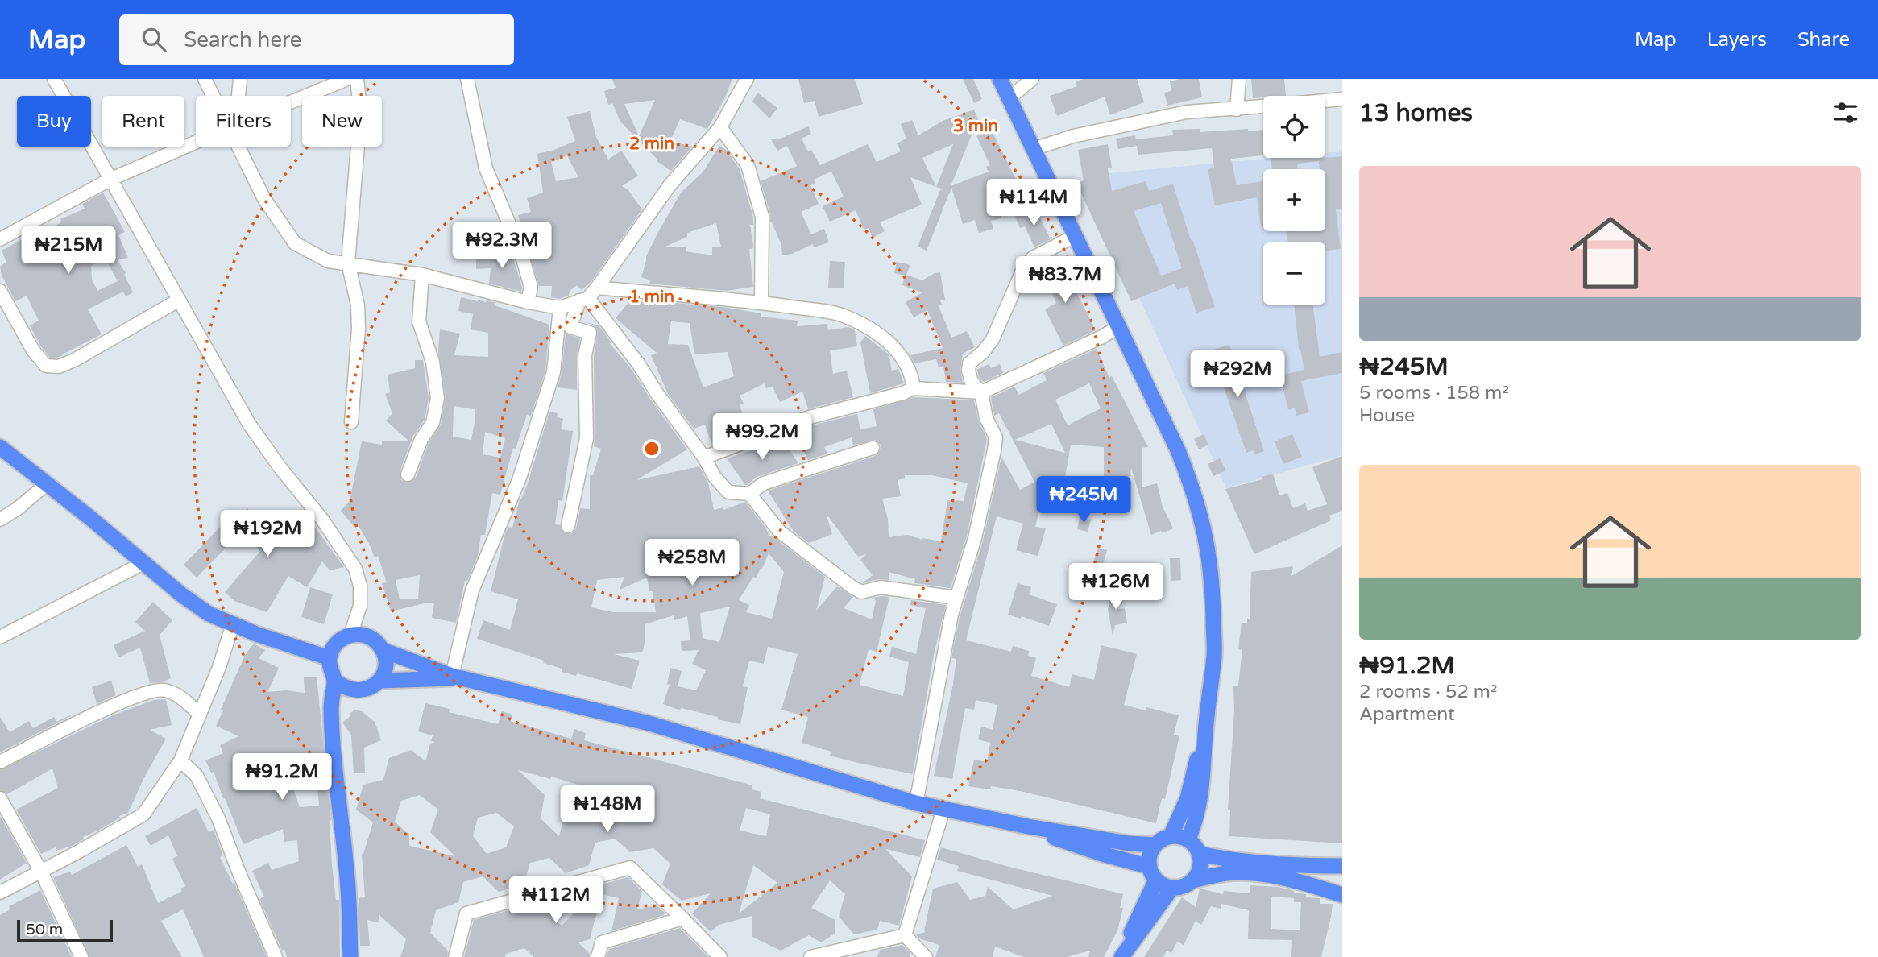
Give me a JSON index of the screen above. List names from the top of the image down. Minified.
{"scale_bar":"50 m","page":{"header":"Map","search":"Search here","nav":["Map","Layers","Share"],"heading":"13 homes","map_buttons":["+","−"],"chip":["Buy","Rent","Filters","New"],"list":[{"name":"₦245M","note":"5 rooms · 158 m² · House"},{"name":"₦91.2M","note":"2 rooms · 52 m² · Apartment"}],"price":["₦114M","₦92.3M","₦215M","₦83.7M","₦292M","₦99.2M","₦245M","₦192M","₦258M","₦126M","₦91.2M","₦148M","₦112M"],"scale":"50 m"},"rings":["3 min","2 min","1 min"]}
